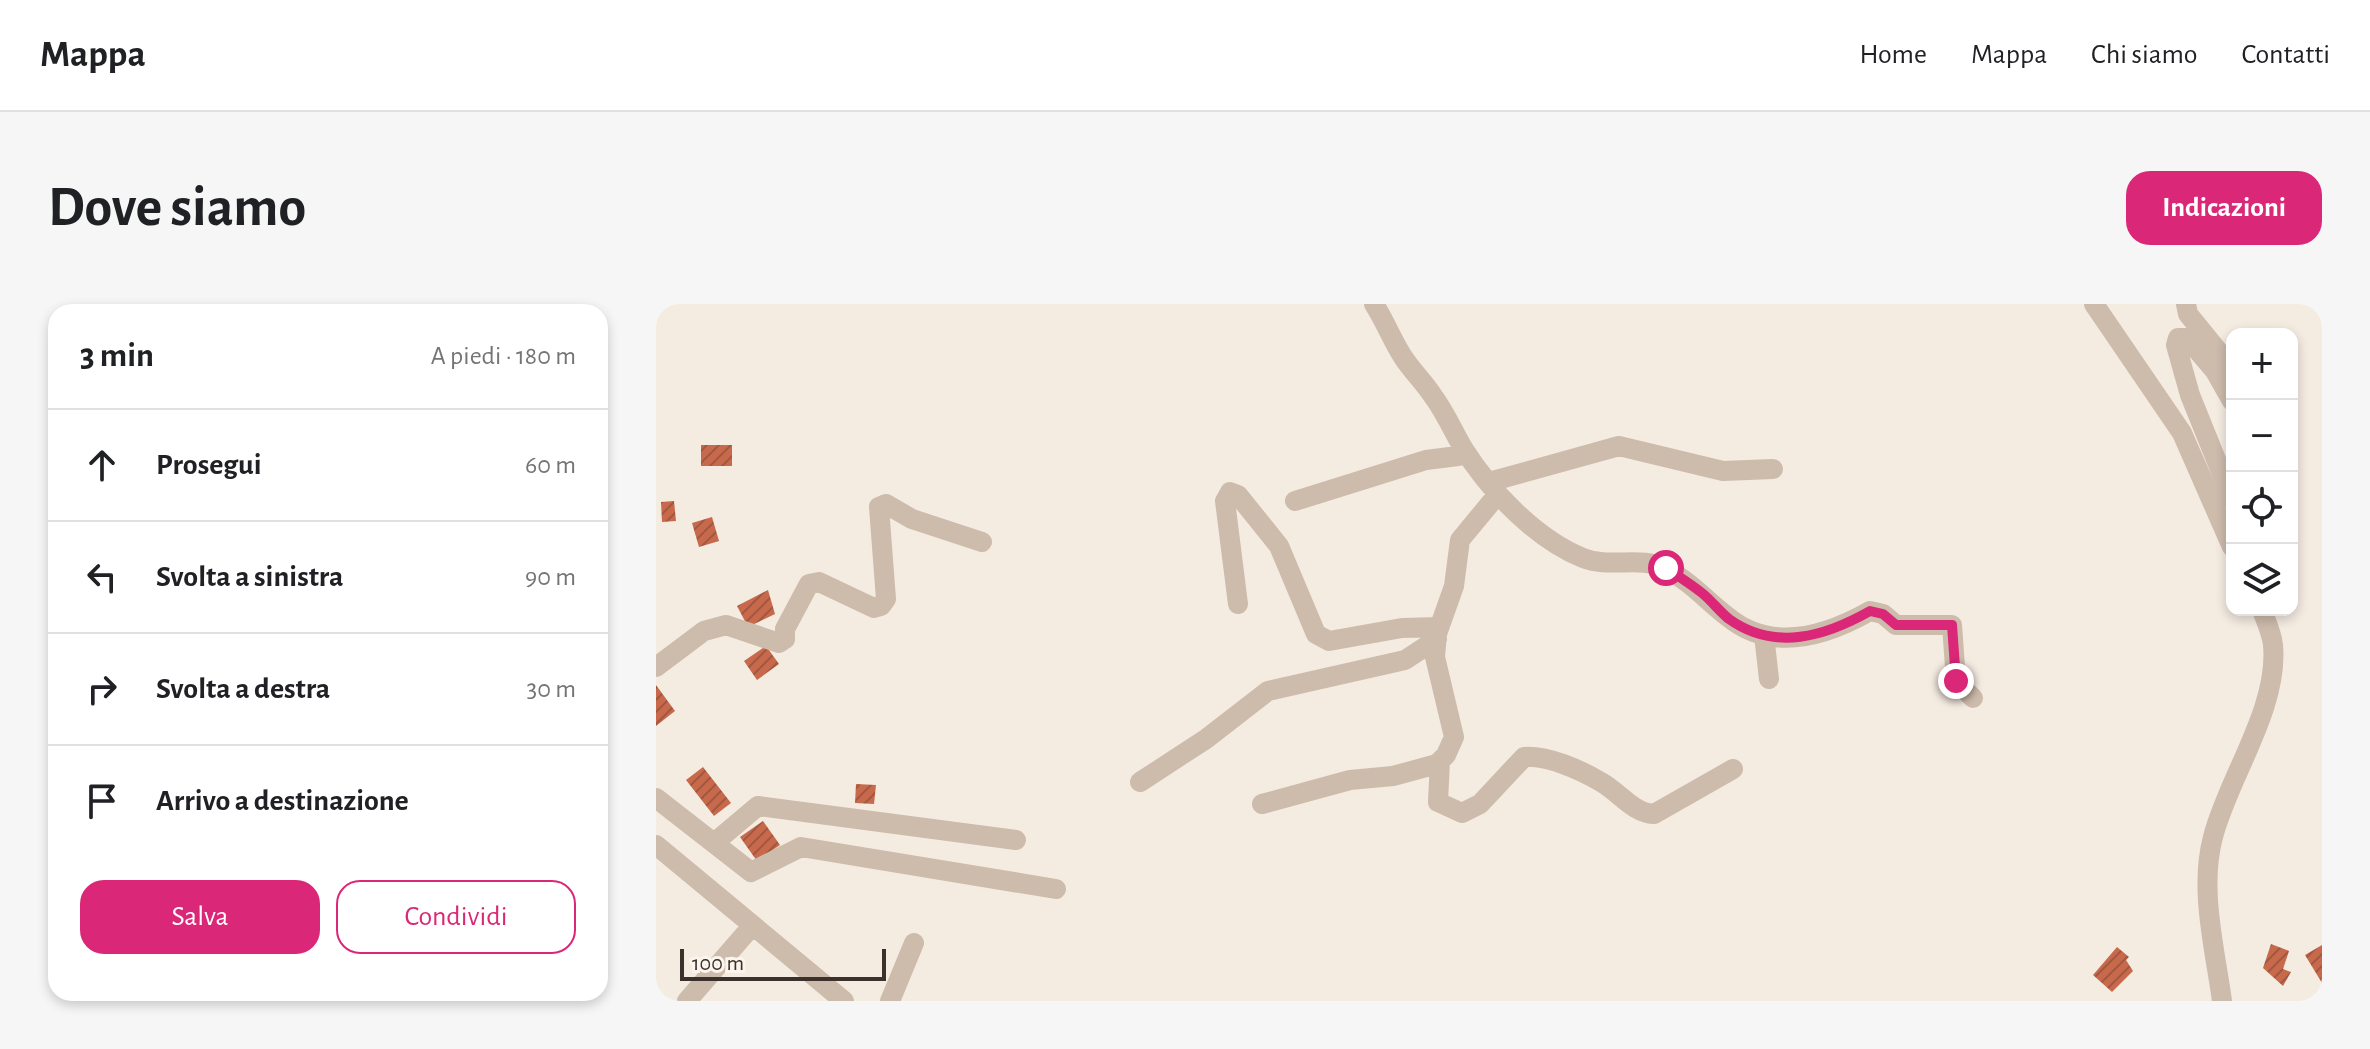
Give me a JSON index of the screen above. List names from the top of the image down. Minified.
{"scale_bar":"100 m","page":{"header":"Mappa","nav":["Home","Mappa","Chi siamo","Contatti"],"buttons":["Indicazioni",["Salva","Condividi"]],"title":"Dove siamo","heading":["3 min","A piedi · 180 m"],"map_buttons":["+","−"],"list":[["Prosegui","60 m"],["Svolta a sinistra","90 m"],["Svolta a destra","30 m"],"Arrivo a destinazione"],"scale":"100 m"}}
